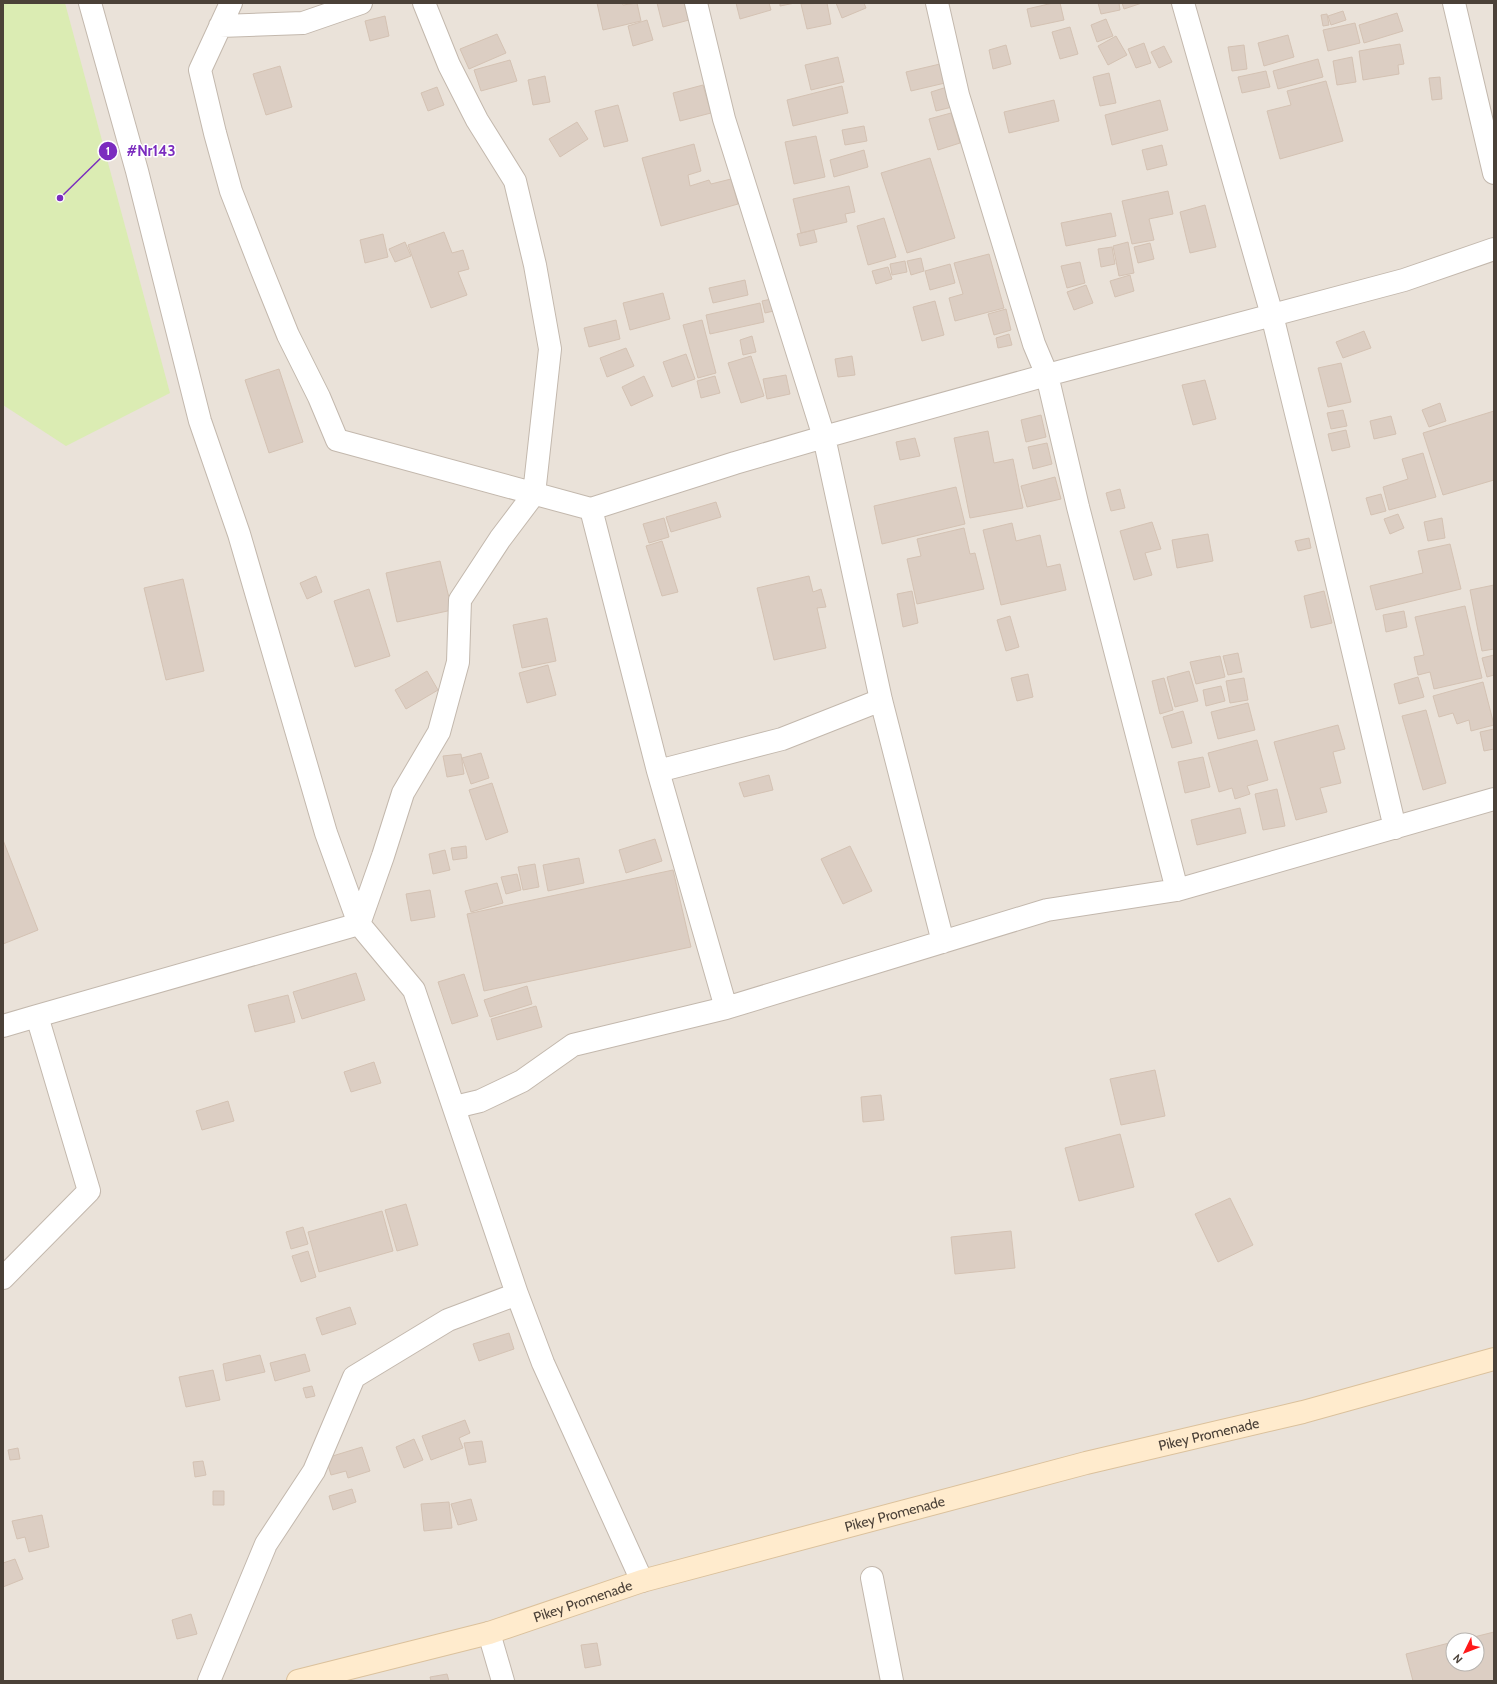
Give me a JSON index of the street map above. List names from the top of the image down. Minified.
{"streets":{"street":["Pikey Promenade"]},"places":["#Nr143"],"north":"bottom left"}
